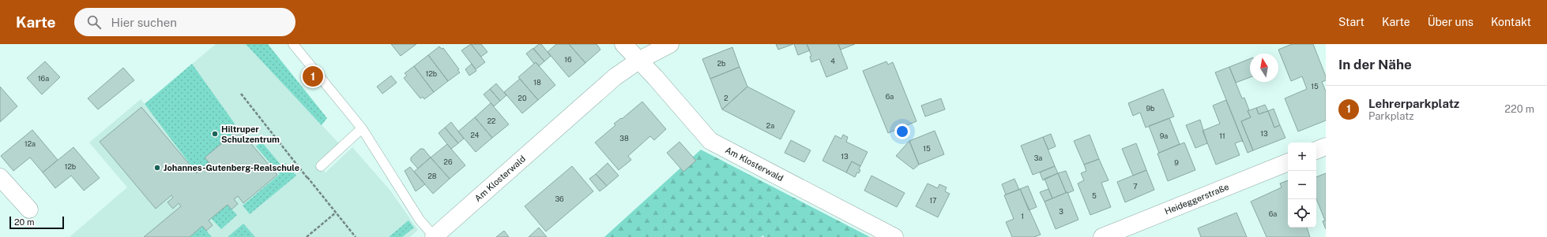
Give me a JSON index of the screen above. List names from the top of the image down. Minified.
{"streets":{"street":["Am Klosterwald","Heideggerstraße"]},"places":["Hiltruper Schulzentrum","Johannes-Gutenberg-Realschule"],"house_numbers":["16","4","2b","12b","16a","18","15","6a","20","2","9b","22","2a","13","24","9a","11","38","12a","15","13","3a","26","9","12b","28","7","5","36","17","3","6a","1"],"scale_bar":"20 m","north":"top","page":{"header":"Karte","search":"Hier suchen","nav":["Start","Karte","Über uns","Kontakt"],"heading":"In der Nähe","pins":"1","list":[{"mark":"1","name":"Lehrerparkplatz","note":"Parkplatz","value":"220 m"}],"map_buttons":["+","−"],"scale":"20 m"}}
